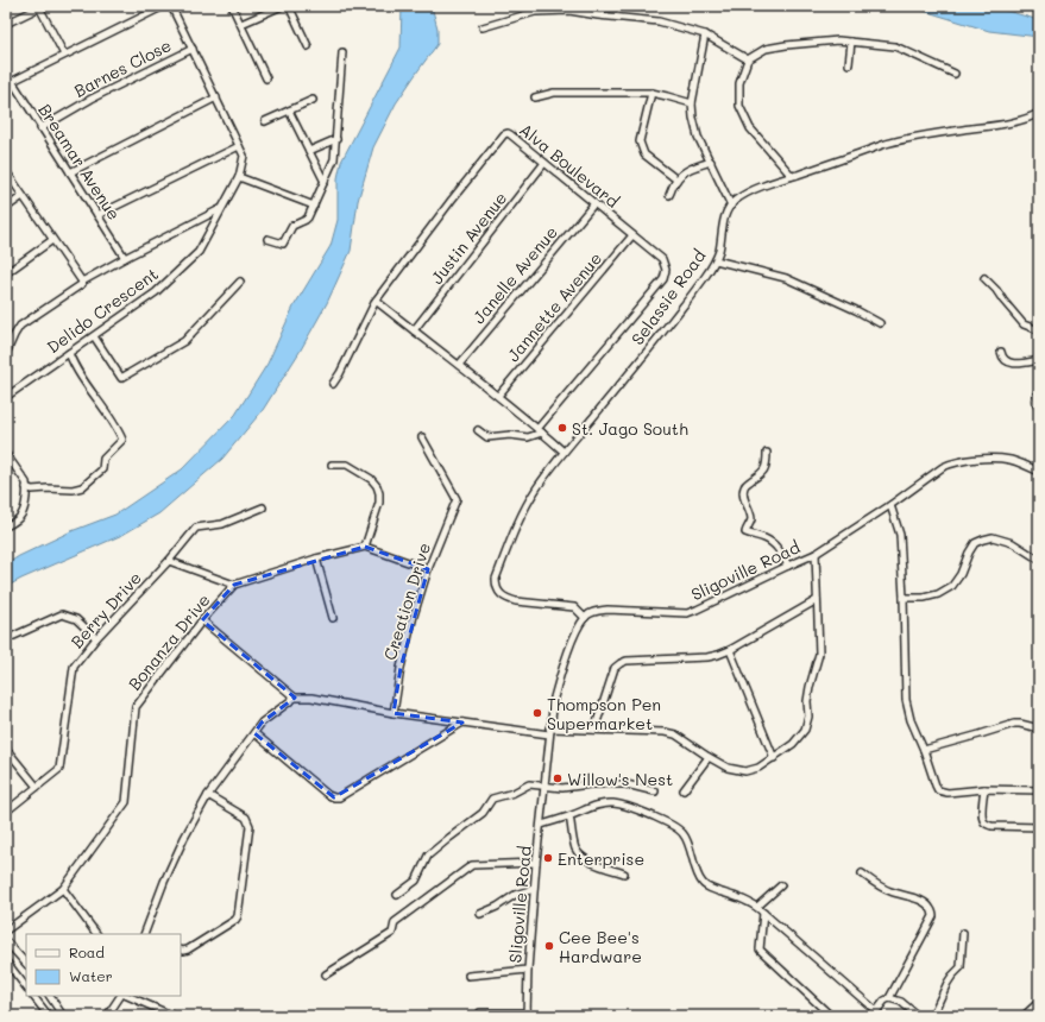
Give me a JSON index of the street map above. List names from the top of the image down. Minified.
{"streets":{"street":["Barnes Close","Breamar Avenue","Alva Boulevard","Justin Avenue","Janelle Avenue","Selassie Road","Jannette Avenue","Delido Crescent","Sligoville Road","Creation Drive","Berry Drive","Bonanza Drive"]},"crossings":[["Barnes Close","Breamar Avenue"],["Barnes Close","Delido Crescent"],["Alva Boulevard","Justin Avenue"],["Alva Boulevard","Janelle Avenue"],["Alva Boulevard","Jannette Avenue"],["Selassie Road","Sligoville Road"]],"places":["St. Jago South","Thompson Pen Supermarket","Willow's Nest","Enterprise","Cee Bee's Hardware"],"legend":["Road","Water"]}
